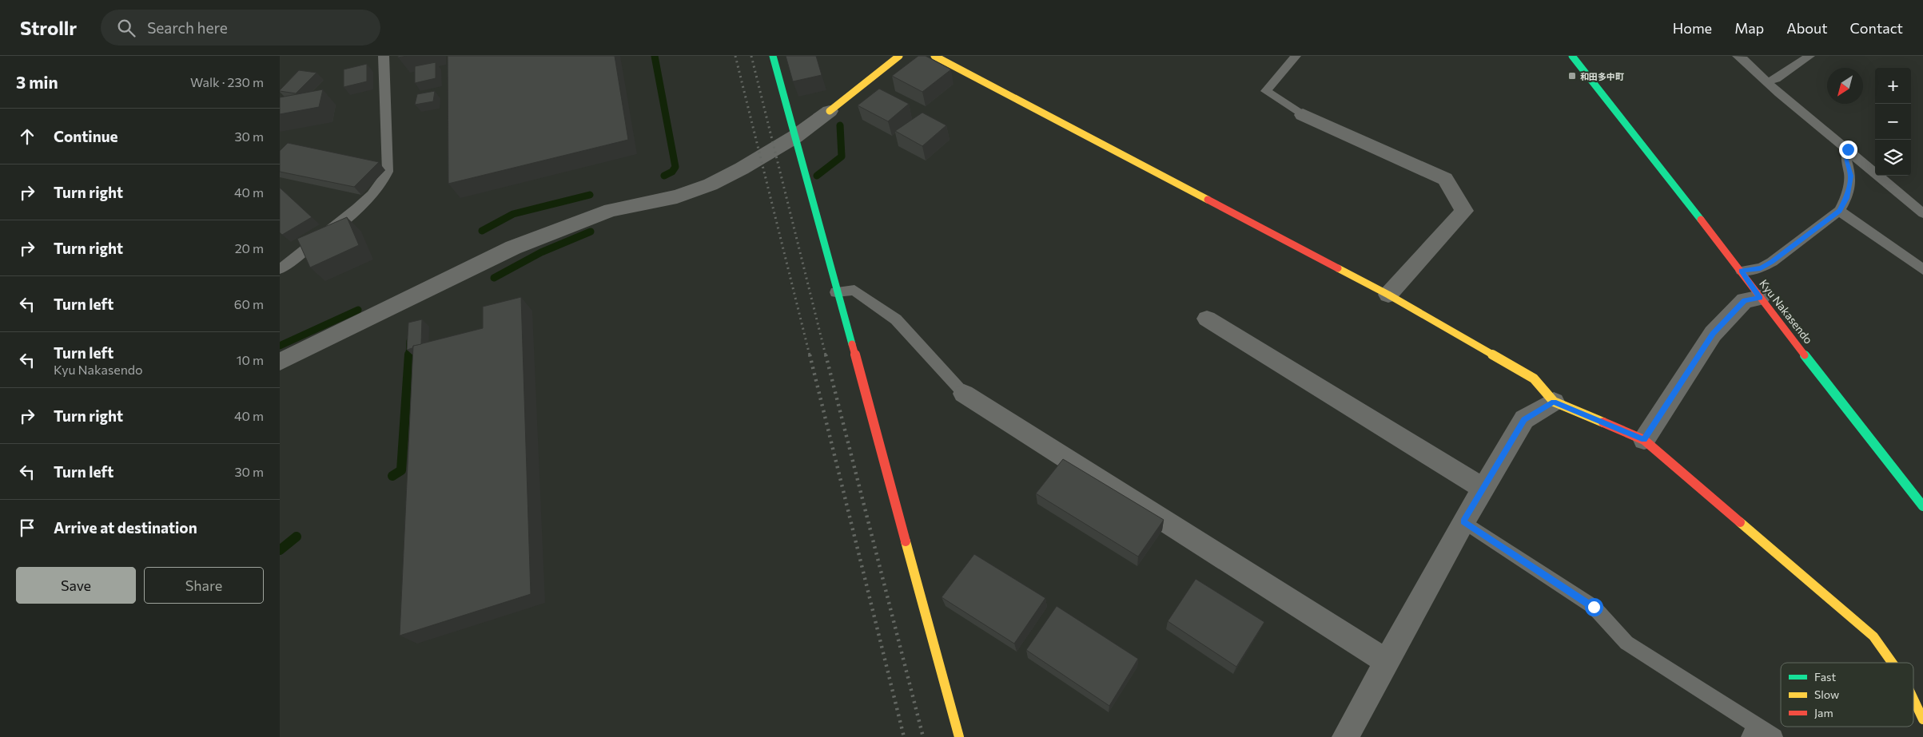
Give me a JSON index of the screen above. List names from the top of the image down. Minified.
{"streets":{"street":["Kyu Nakasendo"]},"places":{"transit":["和田多中町"]},"legend":["Fast","Slow","Jam"],"north":"bottom left","page":{"header":"Strollr","search":"Search here","nav":["Home","Map","About","Contact"],"heading":["3 min","Walk · 230 m"],"map_buttons":["+","−"],"list":[["Continue","30 m"],["Turn right","40 m"],["Turn right","20 m"],["Turn left","60 m"],["Turn left","Kyu Nakasendo","10 m"],["Turn right","40 m"],["Turn left","30 m"],"Arrive at destination"],"buttons":["Save","Share"]}}
